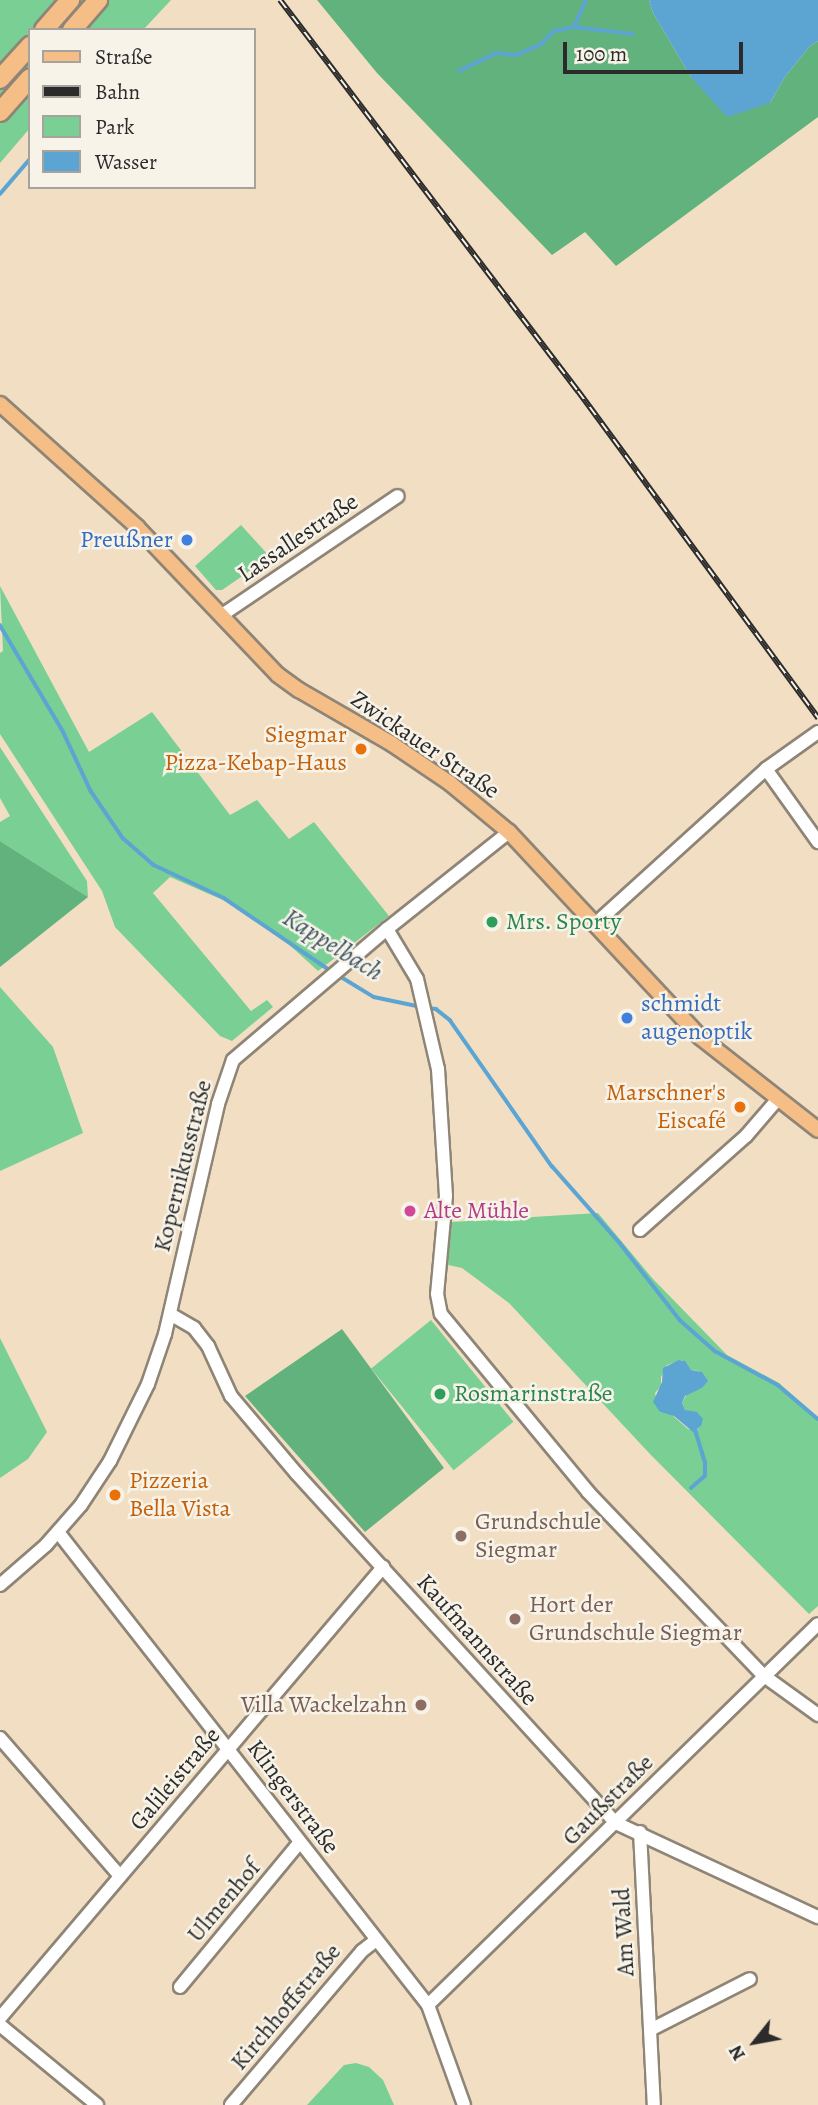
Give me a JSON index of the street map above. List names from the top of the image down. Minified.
{"streets":{"main road":["Zwickauer Straße"],"street":["Lassallestraße","Kopernikusstraße","Kaufmannstraße","Galileistraße","Klingerstraße","Gaußstraße","Ulmenhof","Am Wald","Kirchhoffstraße"]},"crossings":[["Lassallestraße","Zwickauer Straße"],["Zwickauer Straße","Kopernikusstraße"],["Kopernikusstraße","Kaufmannstraße"],["Kopernikusstraße","Klingerstraße"],["Kaufmannstraße","Galileistraße"],["Kaufmannstraße","Gaußstraße"],["Kaufmannstraße","Am Wald"],["Galileistraße","Klingerstraße"],["Klingerstraße","Gaußstraße"],["Klingerstraße","Ulmenhof"],["Klingerstraße","Kirchhoffstraße"]],"water":["Kappelbach"],"places":["Preußner","Siegmar Pizza-Kebap-Haus","Mrs. Sporty","schmidt augenoptik","Marschner's Eiscafé","Alte Mühle","Rosmarinstraße","Pizzeria Bella Vista","Grundschule Siegmar","Hort der Grundschule Siegmar","Villa Wackelzahn"],"legend":["Straße","Bahn","Park","Wasser"],"scale_bar":"100 m","north":"bottom left"}
